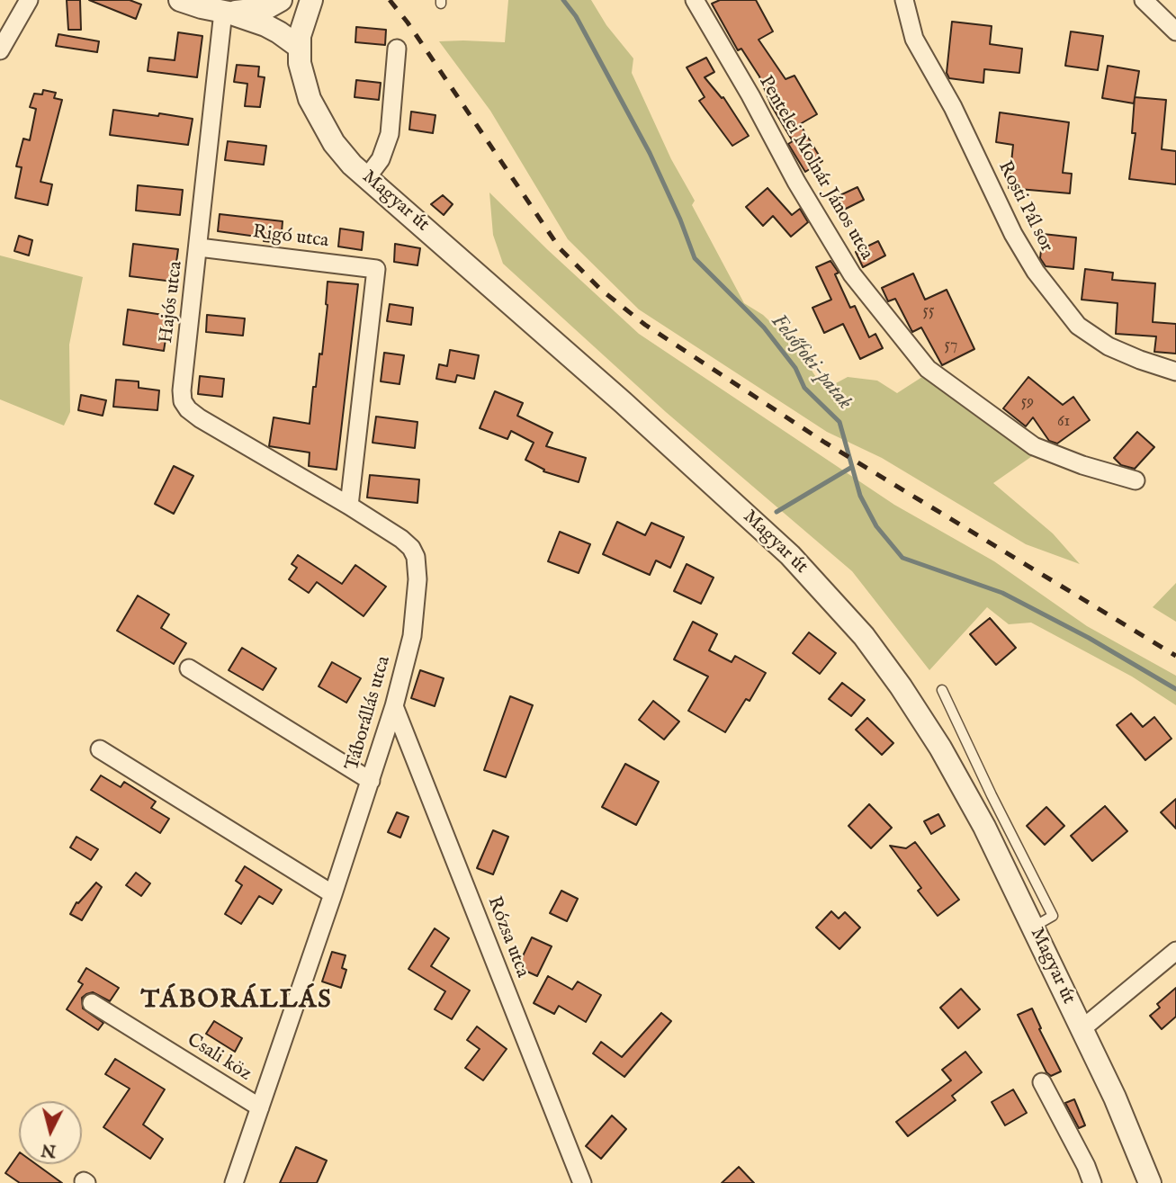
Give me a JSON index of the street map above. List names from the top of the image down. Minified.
{"streets":{"street":["Pentelei Molnár János utca","Magyar út","Rosti Pál sor","Rigó utca","Hajós utca","Táborállás utca","Rózsa utca","Csali köz"]},"crossings":[["Rigó utca","Hajós utca"],["Rigó utca","Táborállás utca"],["Hajós utca","Táborállás utca"],["Táborállás utca","Rózsa utca"],["Táborállás utca","Csali köz"]],"districts":["TÁBORÁLLÁS"],"water":["Felsőfoki-patak"],"house_numbers":["55","57","59","61"],"north":"bottom"}
